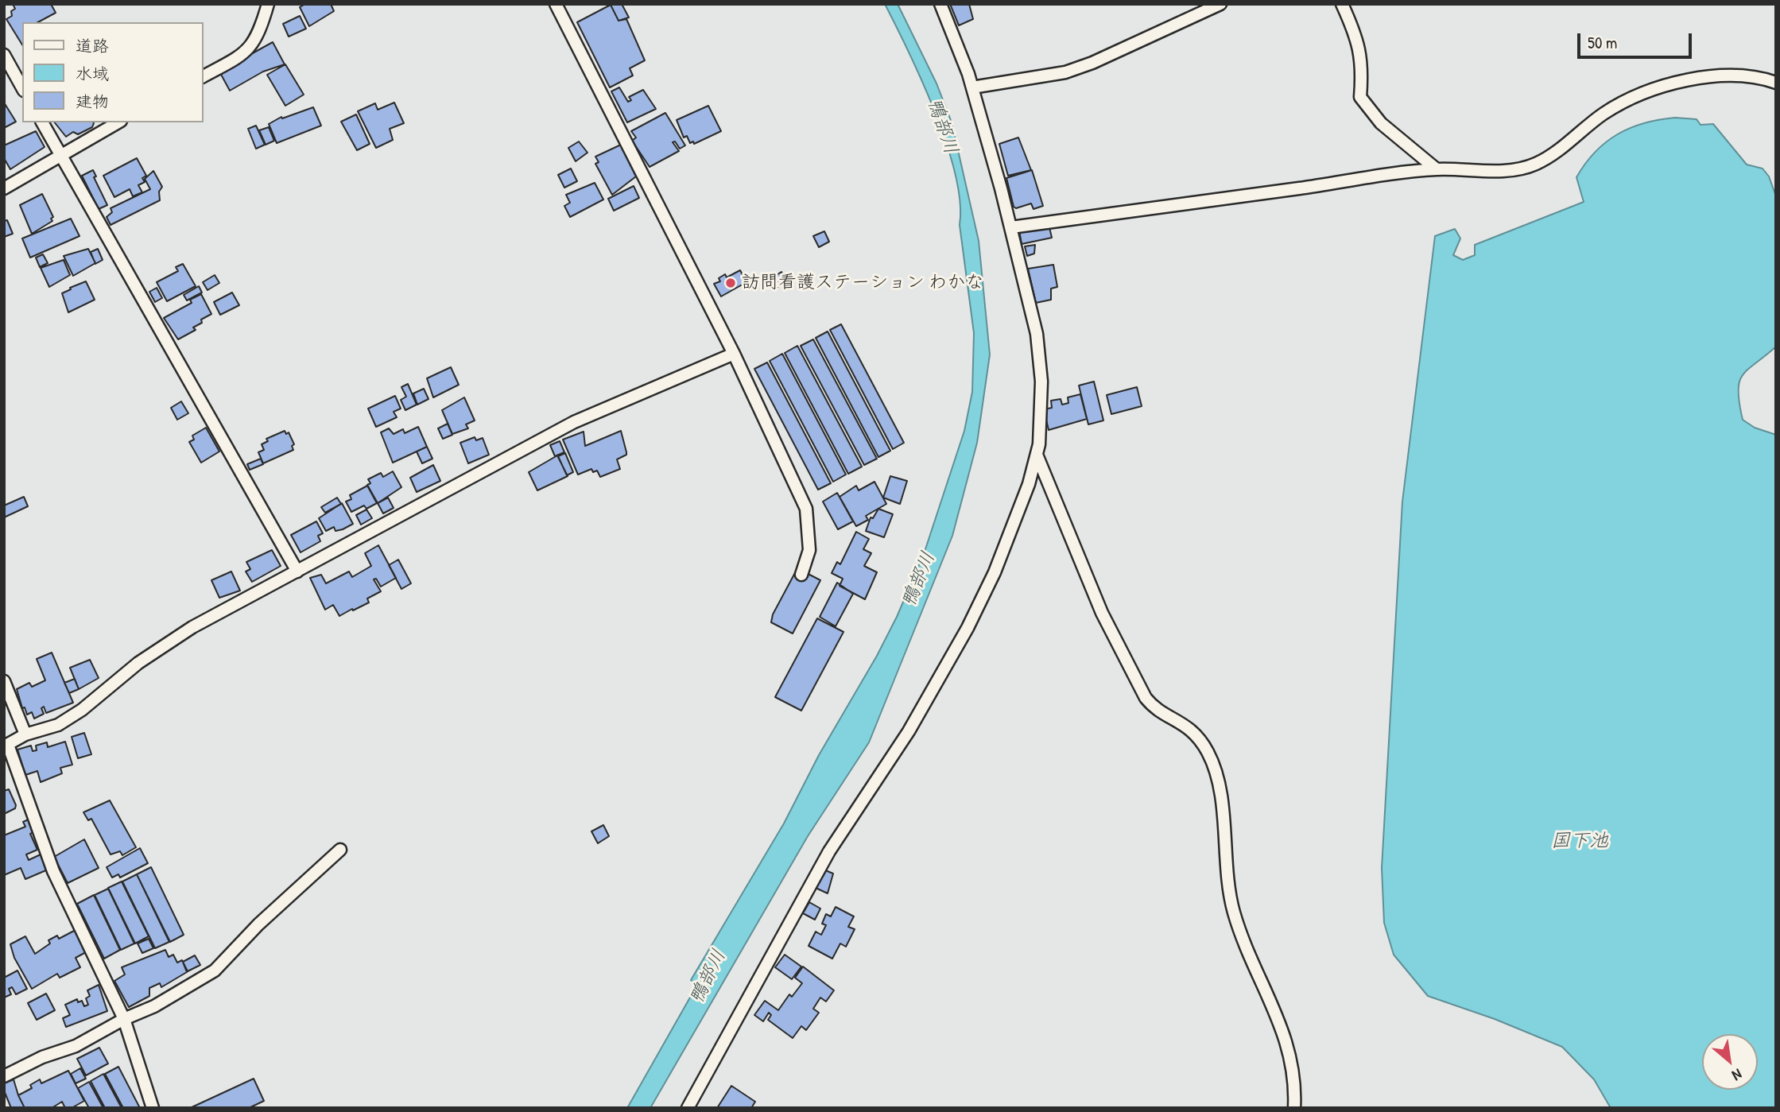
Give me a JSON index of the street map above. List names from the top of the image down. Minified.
{"water":["鴨部川","国下池"],"places":["訪問看護ステーション わかな"],"legend":["道路","水域","建物"],"scale_bar":"50 m","north":"bottom right"}
